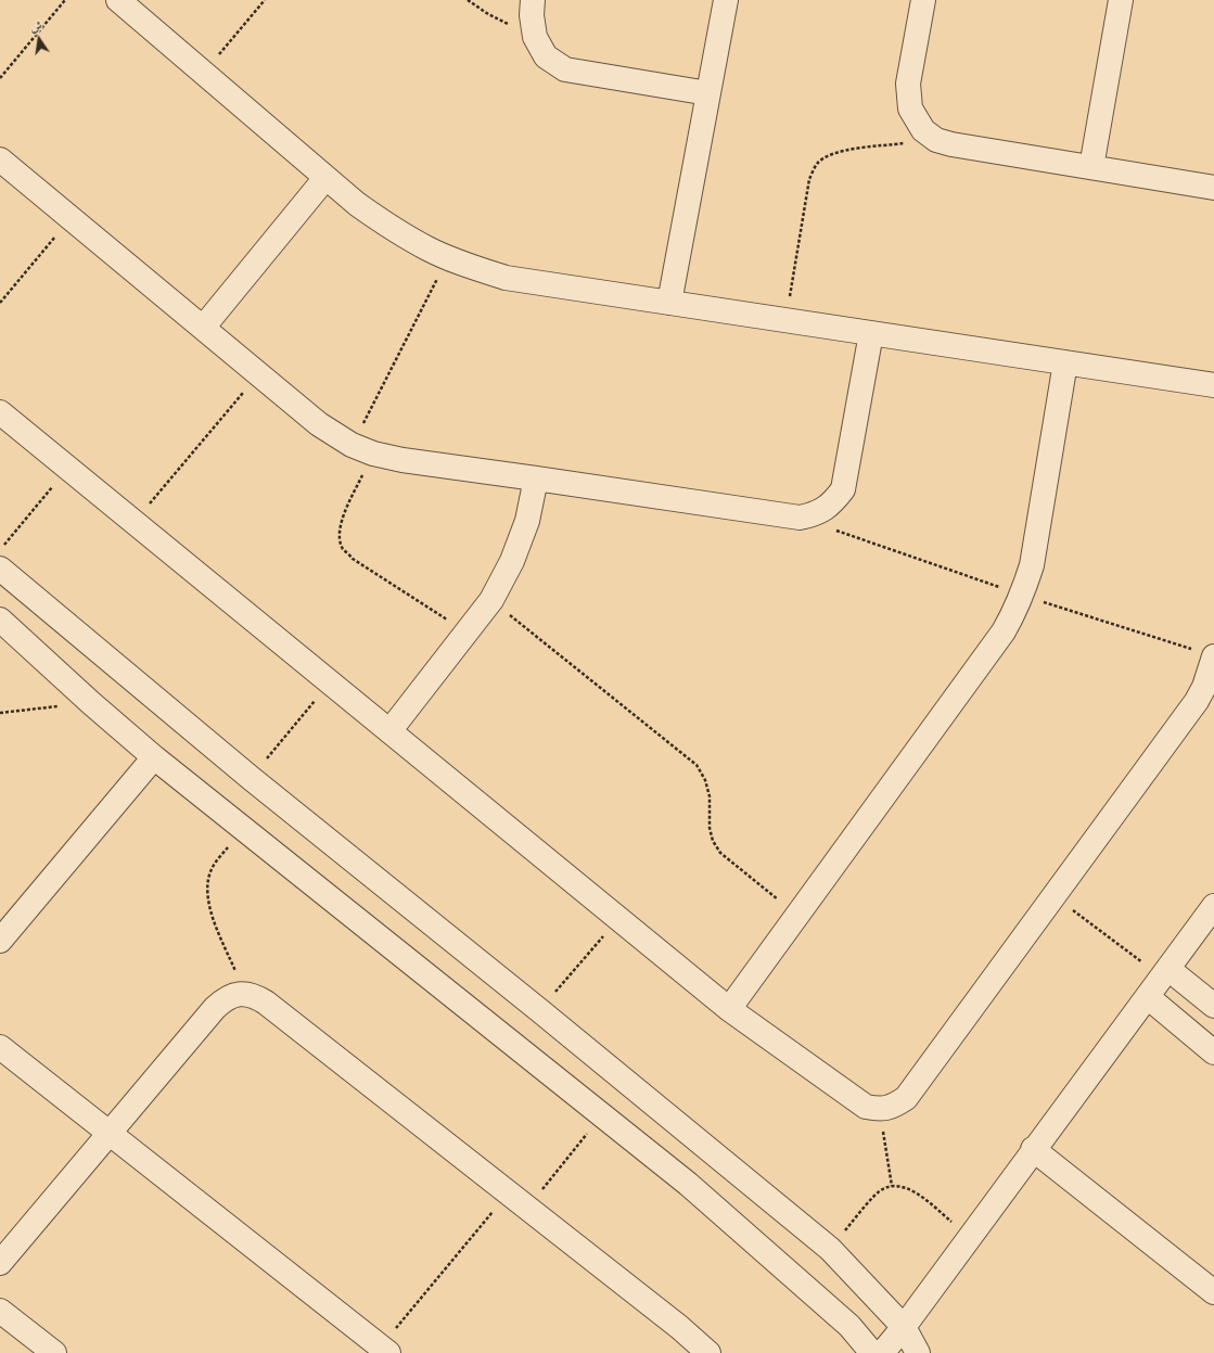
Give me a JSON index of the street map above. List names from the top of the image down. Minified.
{"north":"top"}
